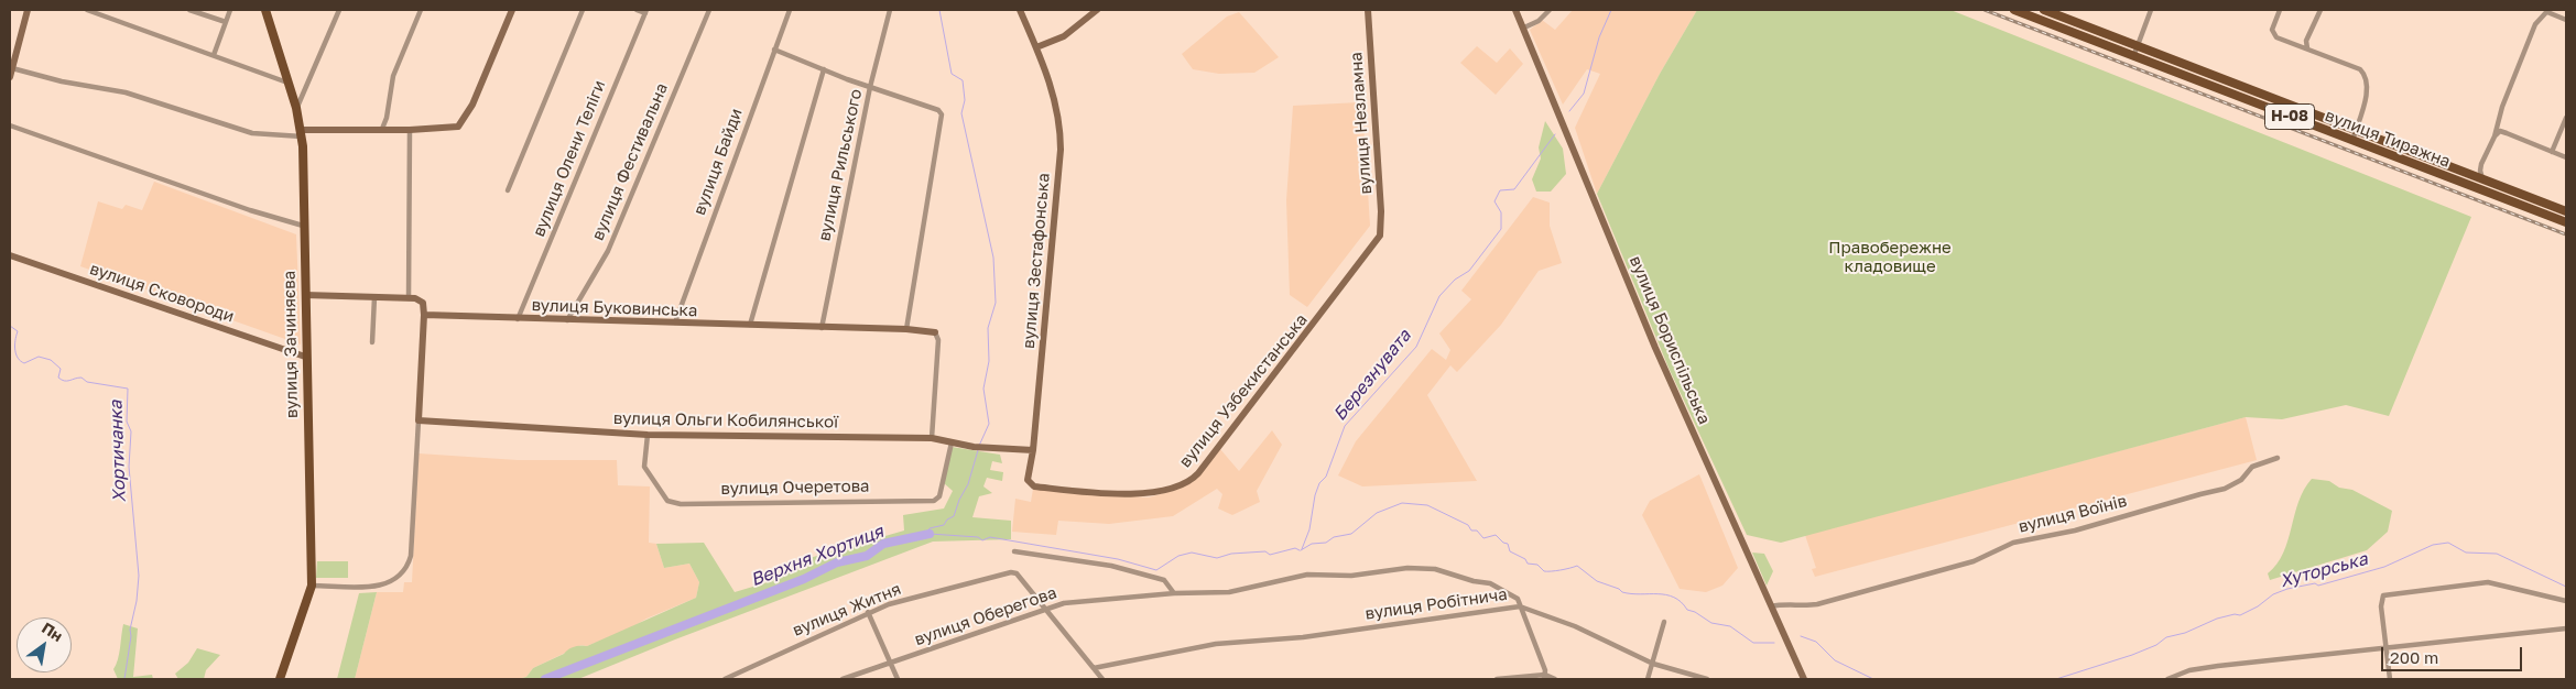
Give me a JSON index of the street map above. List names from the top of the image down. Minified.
{"streets":{"main road":["Н-08","вулиця Тиражна","вулиця Зачиняєва"],"street":["вулиця Незламна","вулиця Олени Теліги","вулиця Фестивальна","вулиця Байди","вулиця Рильського","вулиця Зестафонська","вулиця Сковороди","вулиця Буковинська","вулиця Бориспільська","вулиця Узбекистанська","вулиця Ольги Кобилянської","вулиця Очеретова","вулиця Воїнів","вулиця Робітнича","вулиця Житня","вулиця Оберегова"]},"crossings":[["вулиця Незламна","вулиця Узбекистанська"],["вулиця Олени Теліги","вулиця Буковинська"],["вулиця Фестивальна","вулиця Буковинська"],["вулиця Байди","вулиця Буковинська"],["вулиця Рильського","вулиця Буковинська"],["вулиця Зестафонська","вулиця Узбекистанська"],["вулиця Зестафонська","вулиця Ольги Кобилянської"],["вулиця Сковороди","вулиця Зачиняєва"],["вулиця Бориспільська","вулиця Воїнів"],["вулиця Ольги Кобилянської","вулиця Очеретова"],["вулиця Робітнича","вулиця Оберегова"],["вулиця Житня","вулиця Оберегова"]],"water":["Березнувата","Хортичанка","Верхня Хортиця","Хуторська"],"parks":["Правобережне кладовище"],"scale_bar":"200 m","north":"top right"}
